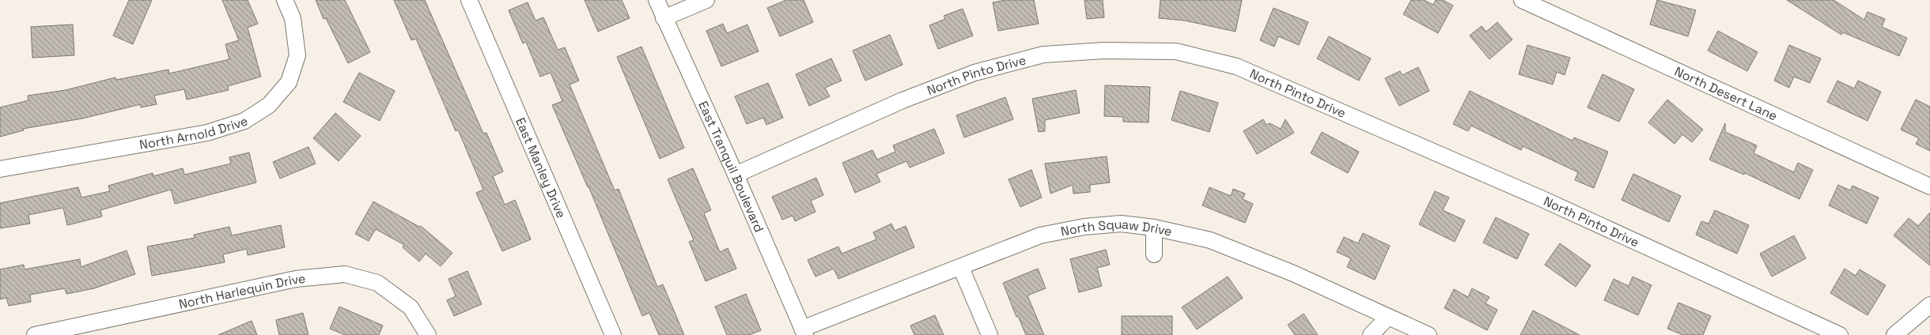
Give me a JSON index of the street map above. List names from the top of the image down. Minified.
{"streets":{"street":["North Pinto Drive","North Desert Lane","North Arnold Drive","East Manley Drive","East Tranquil Boulevard","North Squaw Drive","North Harlequin Drive"]},"crossings":[["North Pinto Drive","East Tranquil Boulevard"],["East Tranquil Boulevard","North Squaw Drive"]]}
